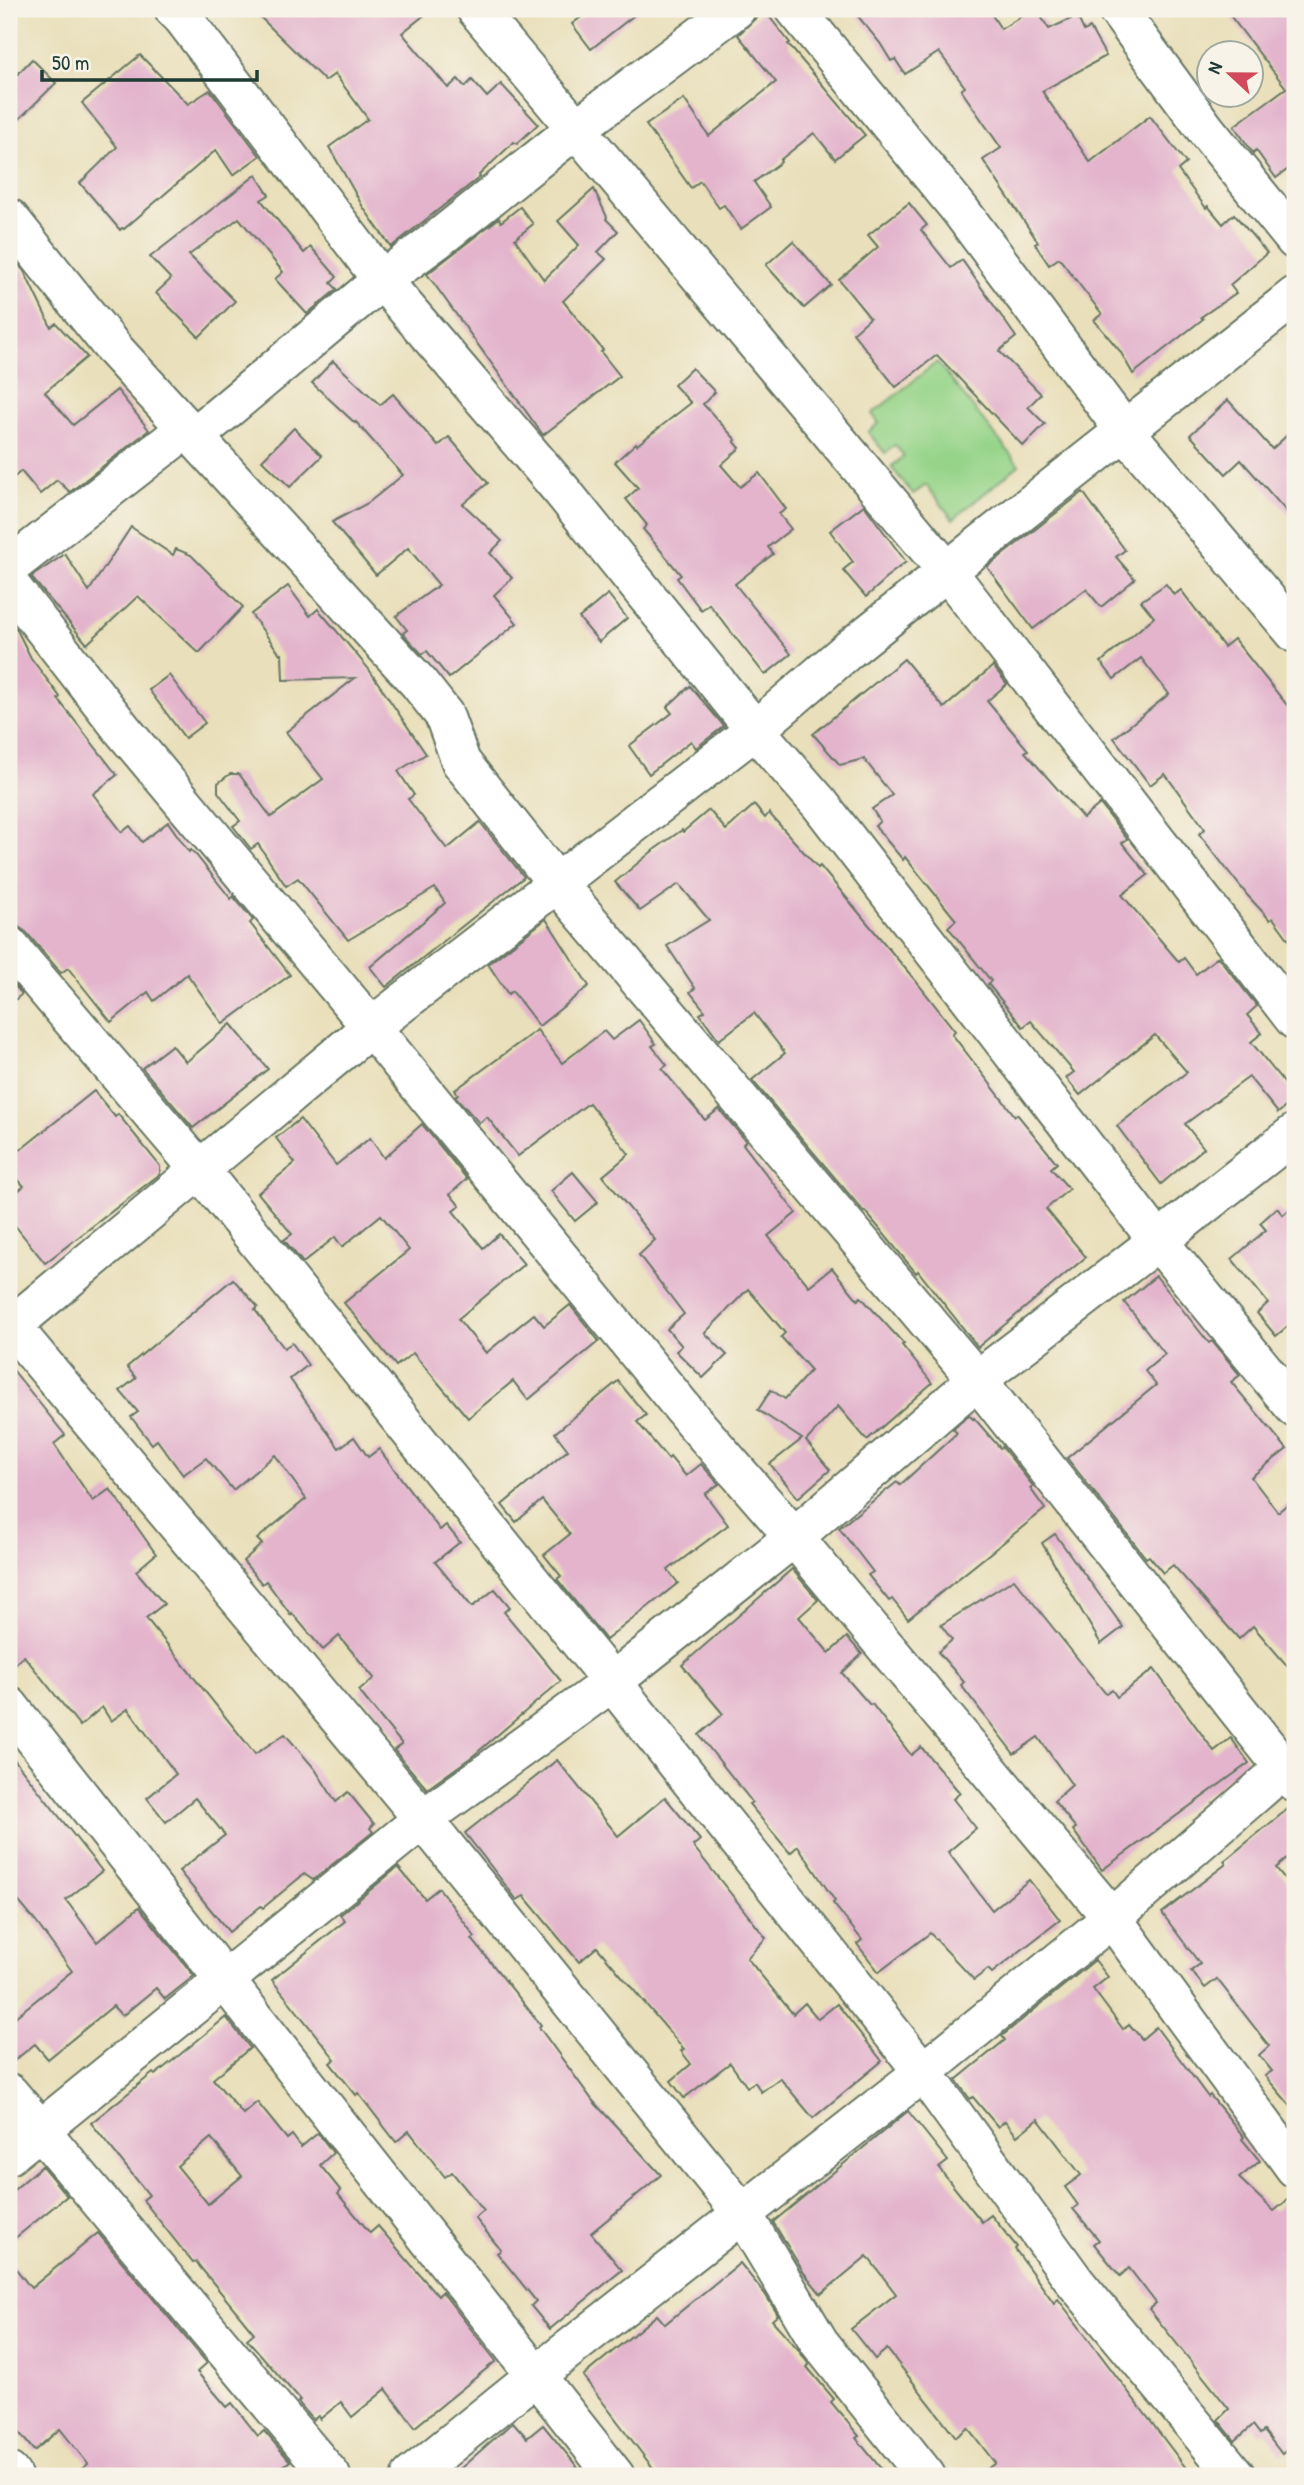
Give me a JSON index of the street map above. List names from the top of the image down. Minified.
{"scale_bar":"50 m","north":"left"}
